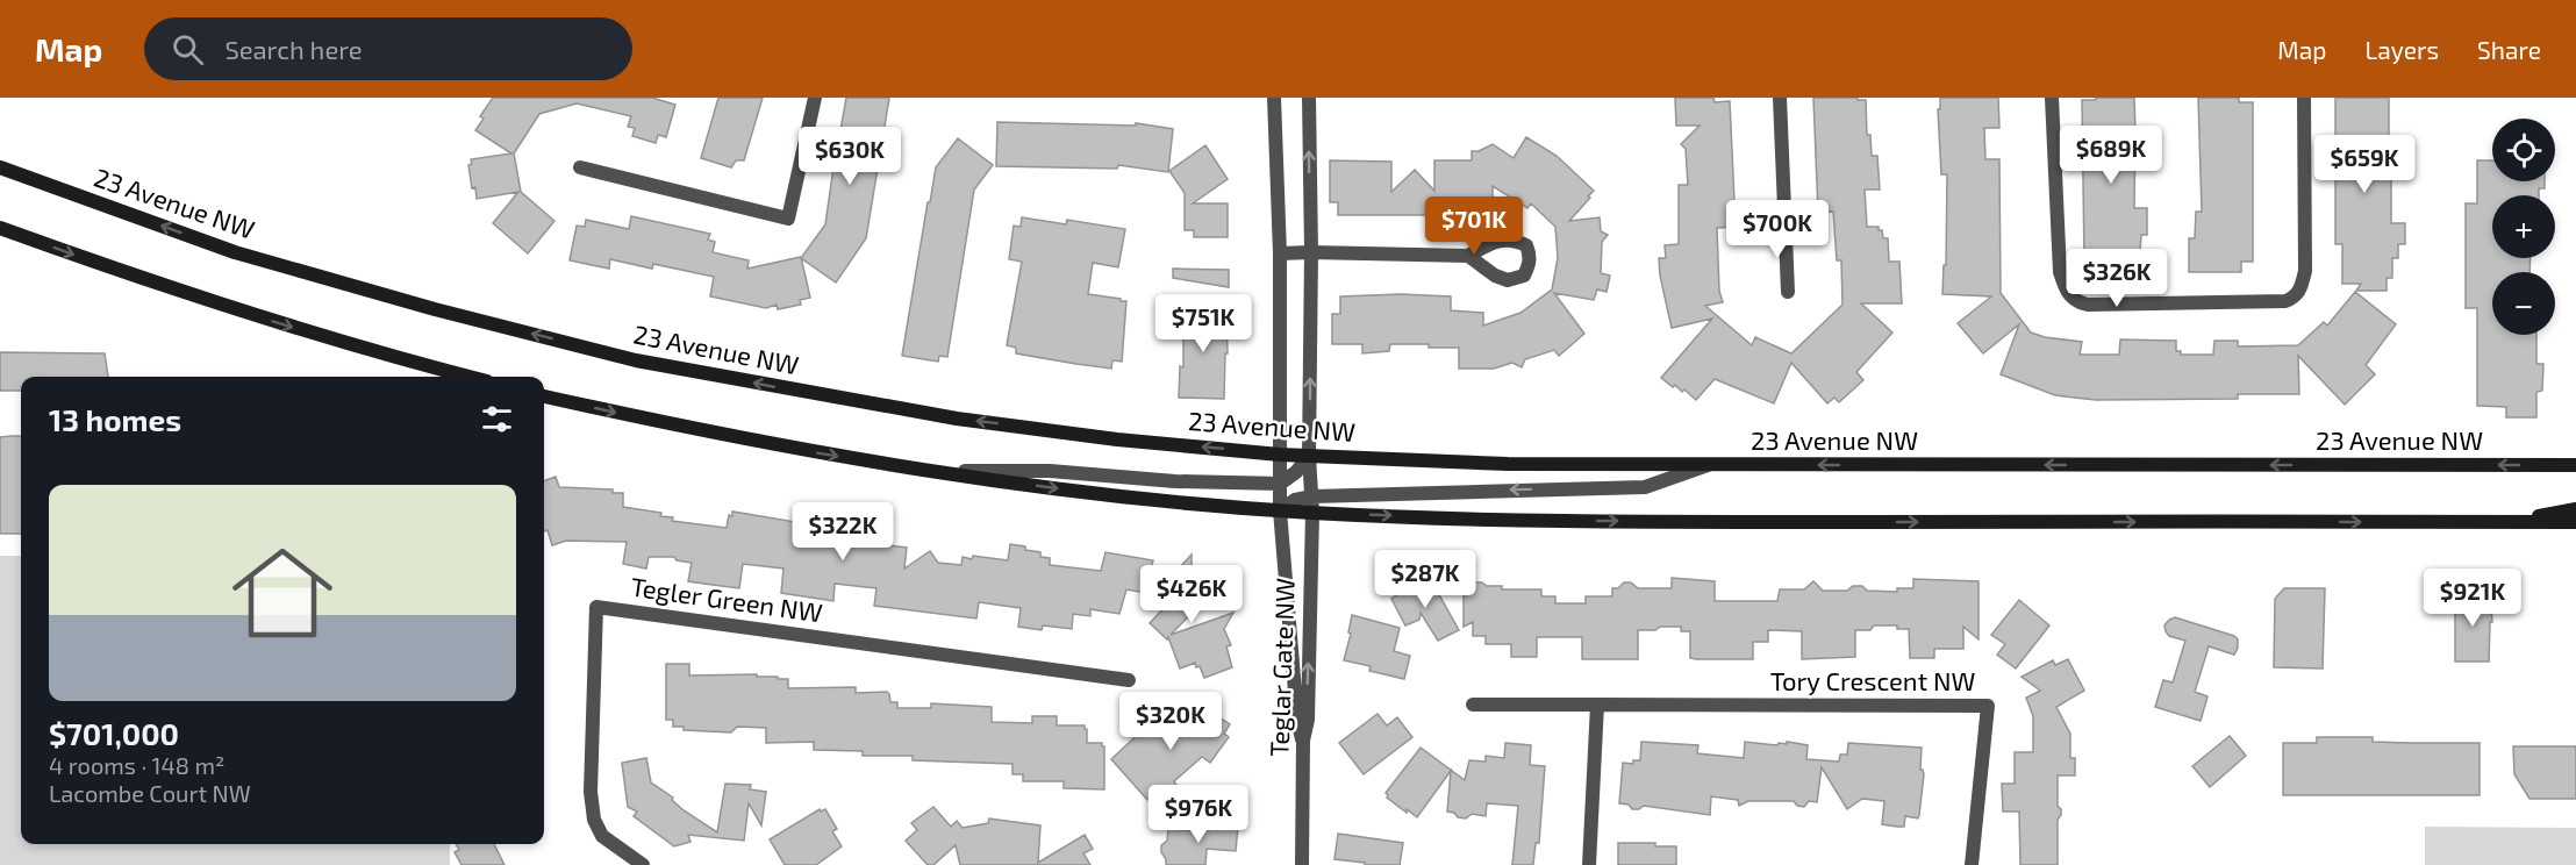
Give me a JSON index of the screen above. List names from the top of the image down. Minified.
{"streets":{"main road":["23 Avenue NW"],"street":["Tegler Green NW","Teglar Gate NW","Tory Crescent NW"]},"crossings":[["23 Avenue NW","Teglar Gate NW"]],"page":{"header":"Map","search":"Search here","nav":["Map","Layers","Share"],"map_buttons":["+","−"],"price":["$689K","$630K","$659K","$701K","$700K","$326K","$751K","$322K","$287K","$426K","$921K","$320K","$976K"],"heading":"13 homes","list":[{"name":"$701,000","note":"4 rooms · 148 m² · Lacombe Court NW"}]}}
